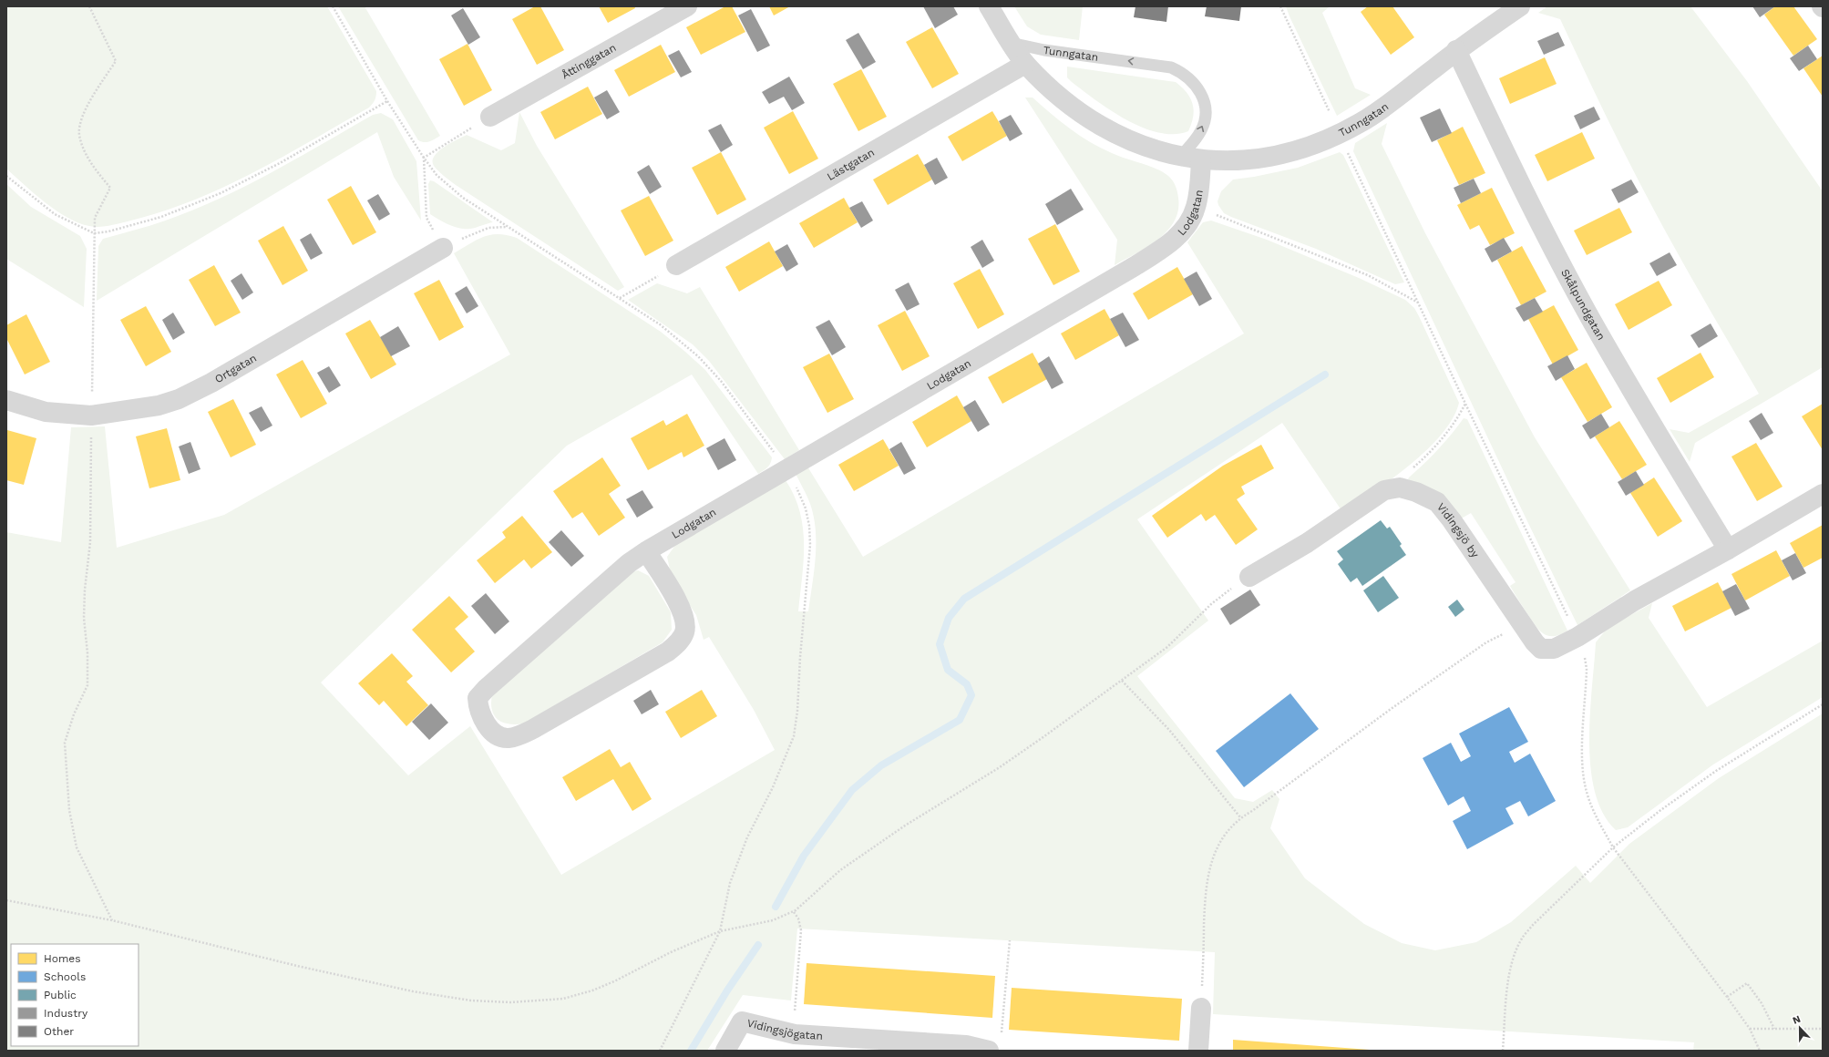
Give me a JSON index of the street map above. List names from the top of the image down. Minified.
{"streets":{"street":["Tunngatan","Åttinggatan","Lästgatan","Lodgatan","Skålpundgatan","Ortgatan","Vidingsjö by","Vidingsjögatan"]},"crossings":[["Tunngatan","Lästgatan"],["Tunngatan","Lodgatan"],["Tunngatan","Skålpundgatan"],["Skålpundgatan","Vidingsjö by"]],"legend":["Homes","Schools","Public","Industry","Other"],"north":"top"}
